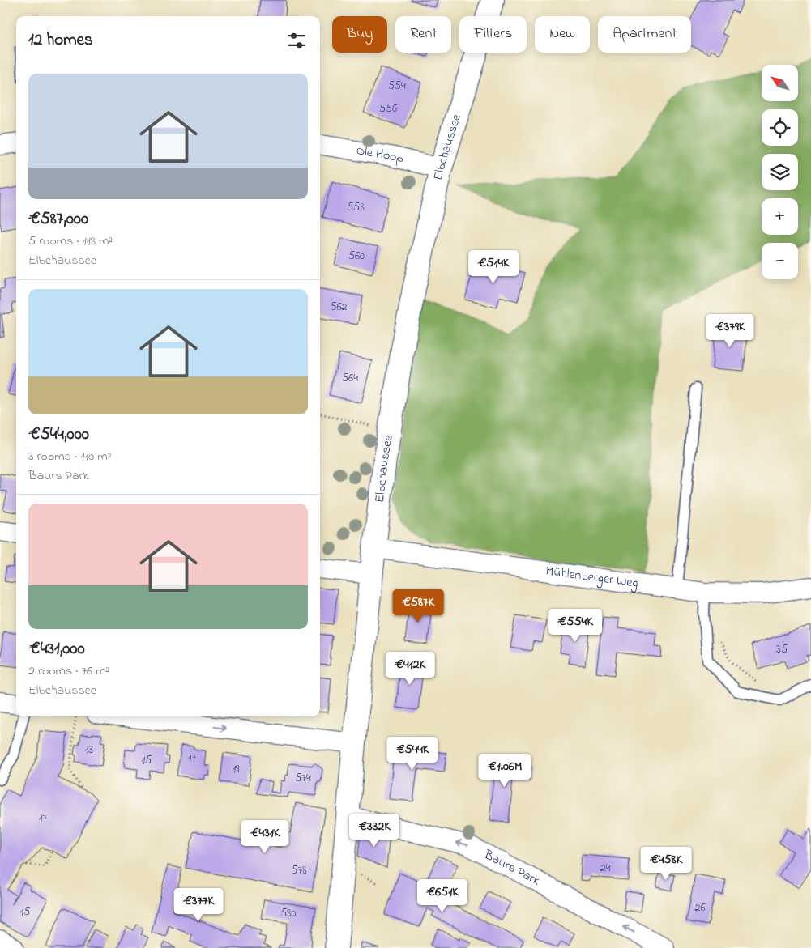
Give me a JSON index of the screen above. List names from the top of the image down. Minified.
{"streets":{"street":["Elbchaussee","Ole Hoop","Mühlenberger Weg","Baurs Park"]},"crossings":[["Elbchaussee","Ole Hoop"],["Elbchaussee","Mühlenberger Weg"],["Elbchaussee","Baurs Park"]],"one_way":["Baurs Park"],"house_numbers":["554","556","558","560","562","564","35","13","17","15","19","574","17","24","578","26","15","580"],"north":"top left","page":{"chip":["Buy","Rent","Filters","New","Apartment"],"heading":"12 homes","map_buttons":["+","−"],"list":[{"name":"€587,000","note":"5 rooms · 118 m² · Elbchaussee"},{"name":"€544,000","note":"3 rooms · 110 m² · Baurs Park"},{"name":"€431,000","note":"2 rooms · 76 m² · Elbchaussee"}],"price":["€514K","€379K","€587K","€554K","€412K","€544K","€1.06M","€332K","€431K","€458K","€651K","€377K"]}}
